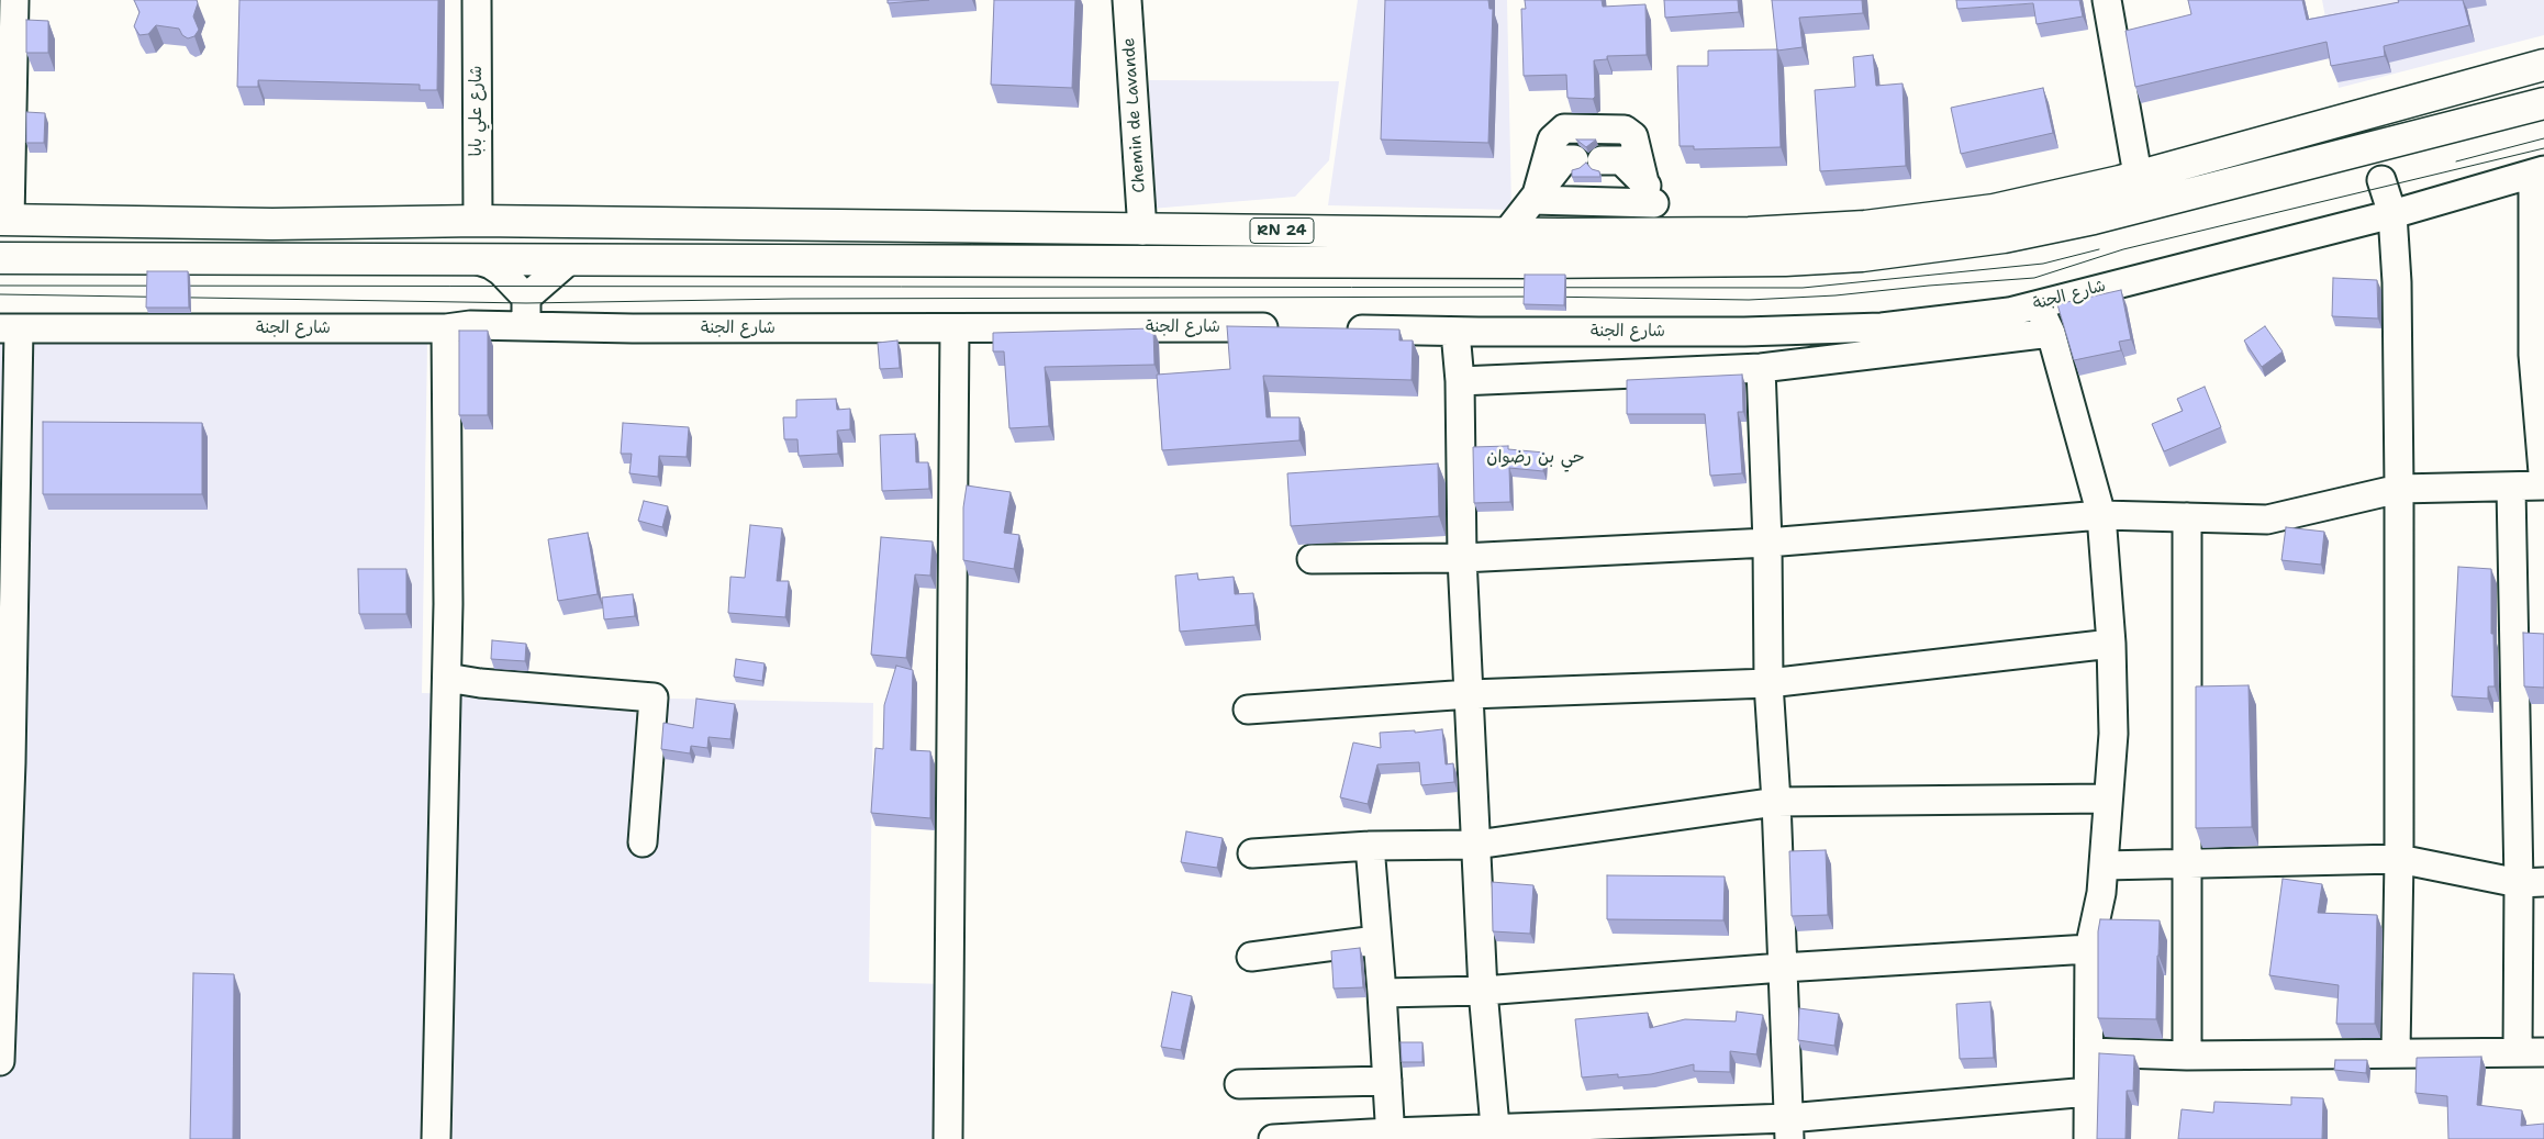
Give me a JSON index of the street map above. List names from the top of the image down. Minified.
{"streets":{"main road":["RN 24"],"street":["شارع علي بابا","Chemin de Lavande","شارع الجنة"]},"crossings":[["شارع علي بابا","RN 24"],["Chemin de Lavande","RN 24"]],"districts":["حي بن رضوان"]}
